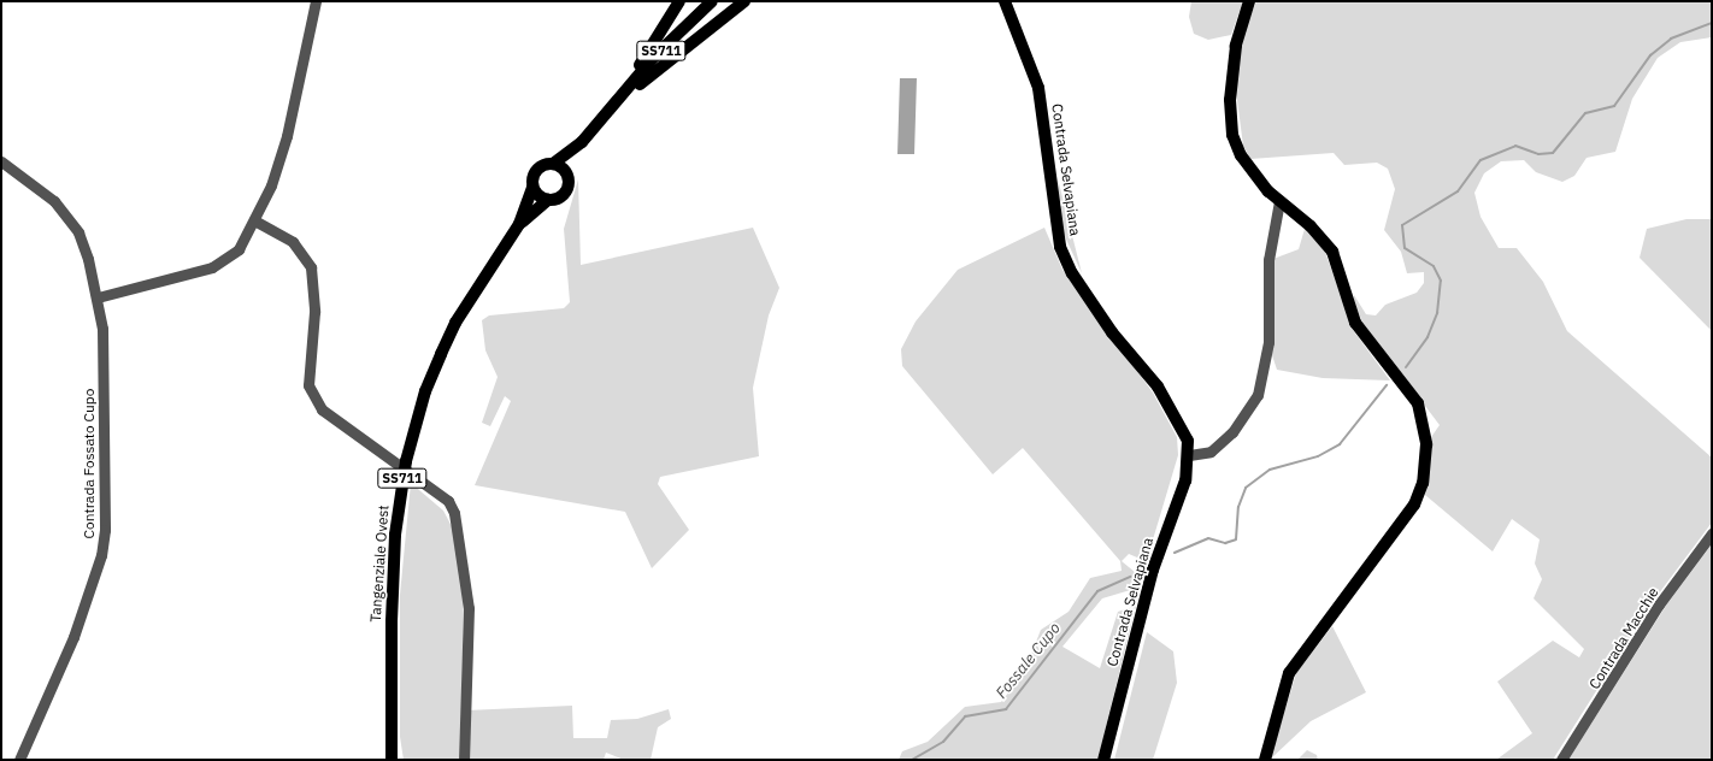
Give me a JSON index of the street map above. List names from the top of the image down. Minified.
{"streets":{"main road":["SS711","Contrada Selvapiana","Tangenziale Ovest"],"street":["Contrada Fossato Cupo","Contrada Macchie"]},"crossings":[["SS711","Tangenziale Ovest"]],"water":["Fossale Cupo"]}
